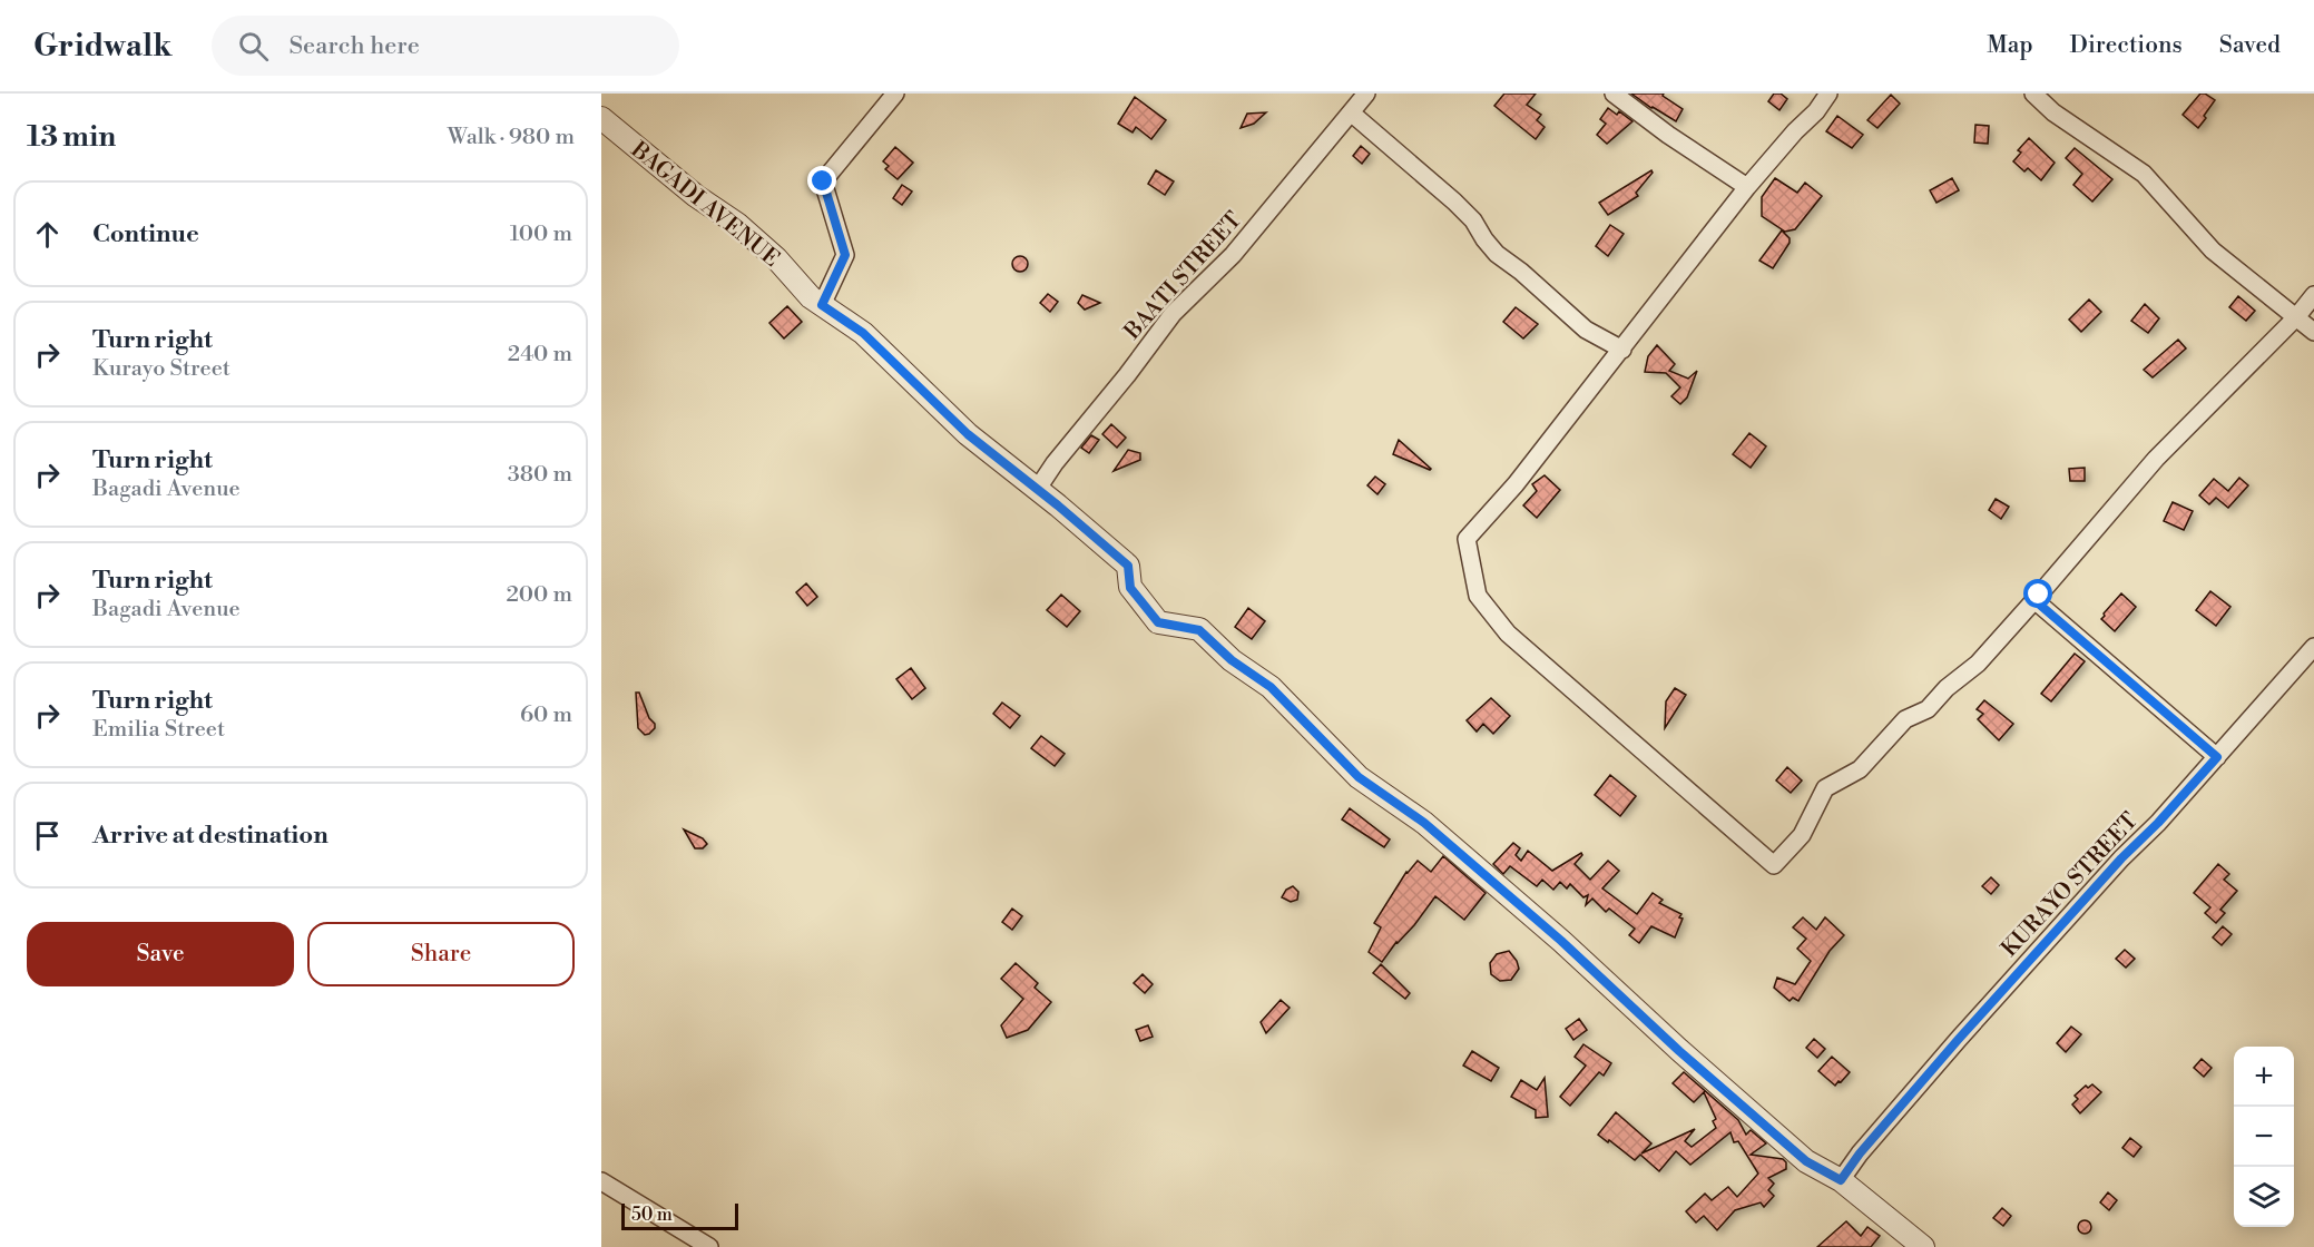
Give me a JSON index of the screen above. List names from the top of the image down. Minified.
{"streets":{"street":["BAGADI AVENUE","BAATI STREET","KURAYO STREET"]},"crossings":[["BAGADI AVENUE","BAATI STREET"],["BAGADI AVENUE","KURAYO STREET"]],"scale_bar":"50 m","page":{"header":"Gridwalk","search":"Search here","nav":["Map","Directions","Saved"],"heading":["13 min","Walk · 980 m"],"list":[["Continue","100 m"],["Turn right","Kurayo Street","240 m"],["Turn right","Bagadi Avenue","380 m"],["Turn right","Bagadi Avenue","200 m"],["Turn right","Emilia Street","60 m"],"Arrive at destination"],"buttons":["Save","Share"],"map_buttons":["+","−"],"scale":"50 m"}}
